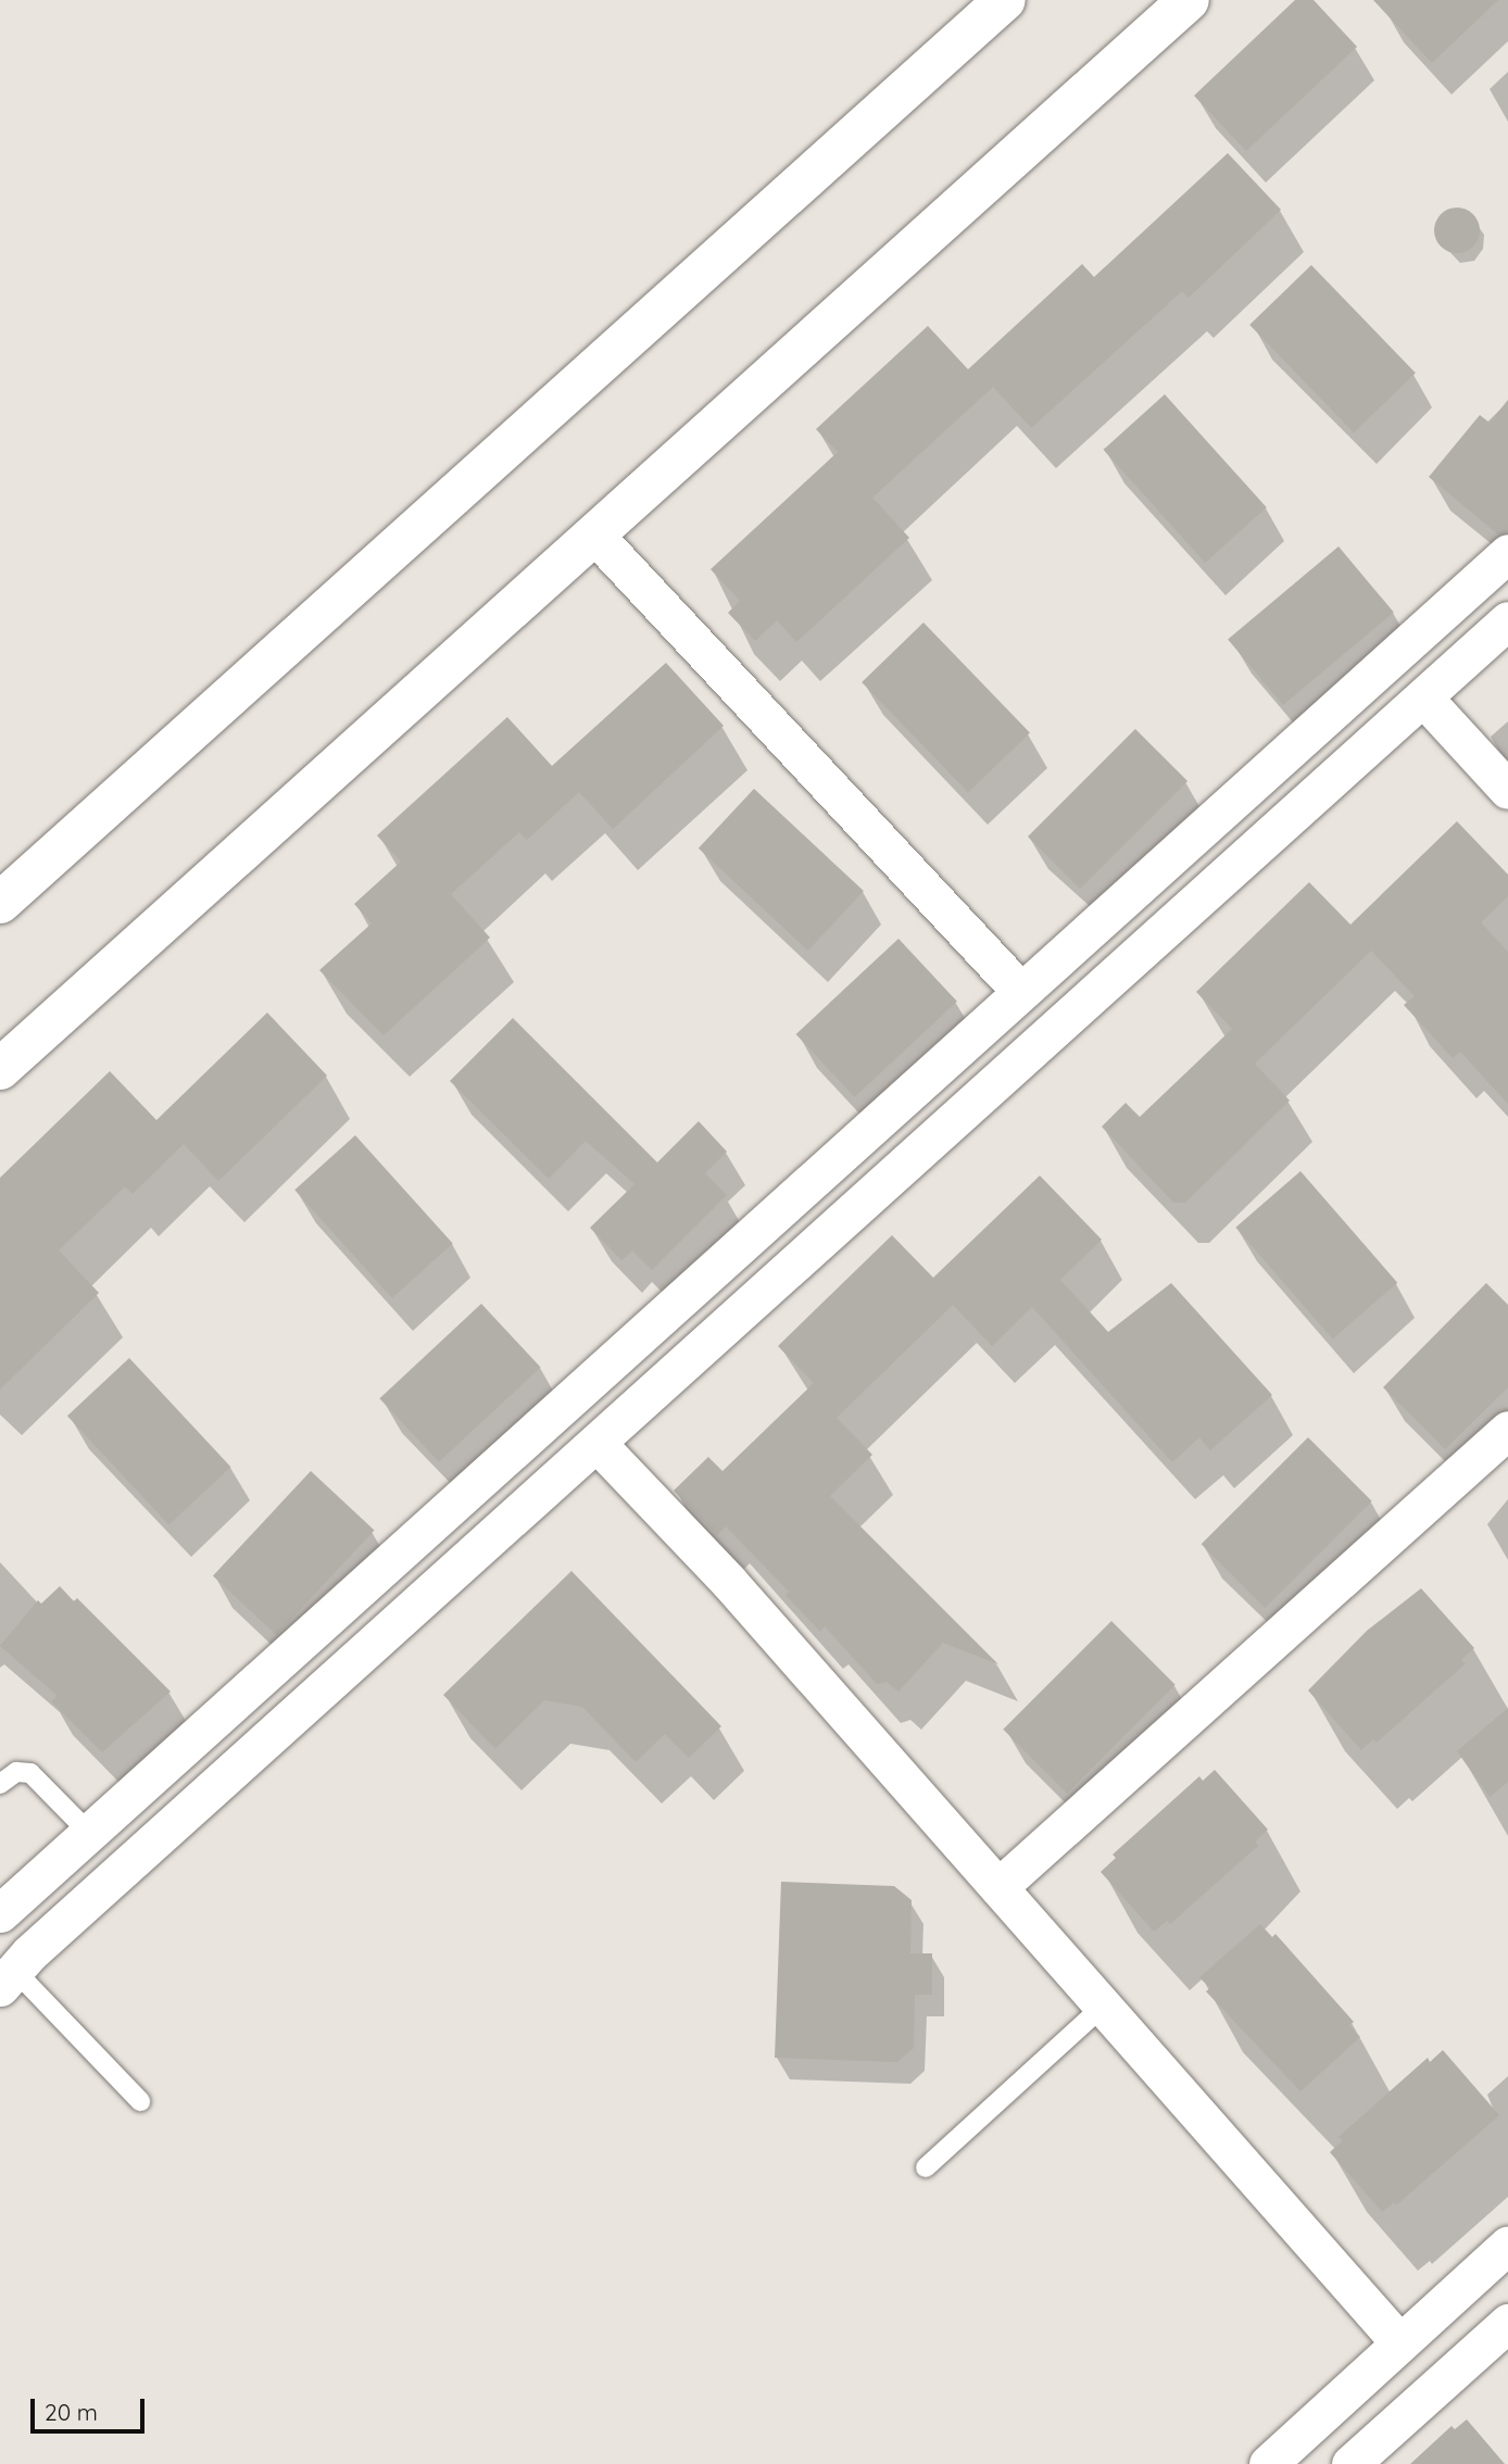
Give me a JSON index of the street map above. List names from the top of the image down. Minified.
{"scale_bar":"20 m"}
